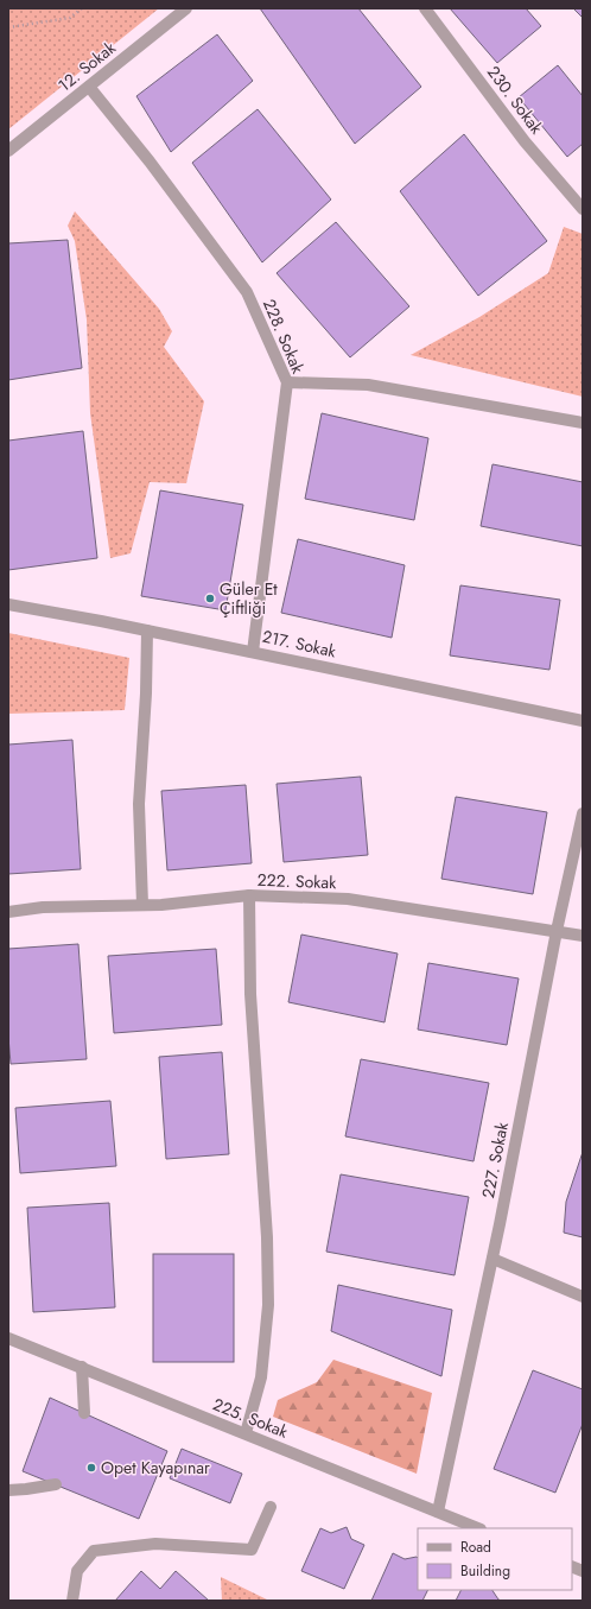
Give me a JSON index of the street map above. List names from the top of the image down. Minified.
{"streets":{"street":["12. Sokak","230. Sokak","228. Sokak","217. Sokak","222. Sokak","227. Sokak","225. Sokak"]},"crossings":[["12. Sokak","228. Sokak"],["228. Sokak","217. Sokak"],["222. Sokak","227. Sokak"],["227. Sokak","225. Sokak"]],"places":["Güler Et Çiftliği","Opet Kayapınar"],"legend":["Road","Building"]}
